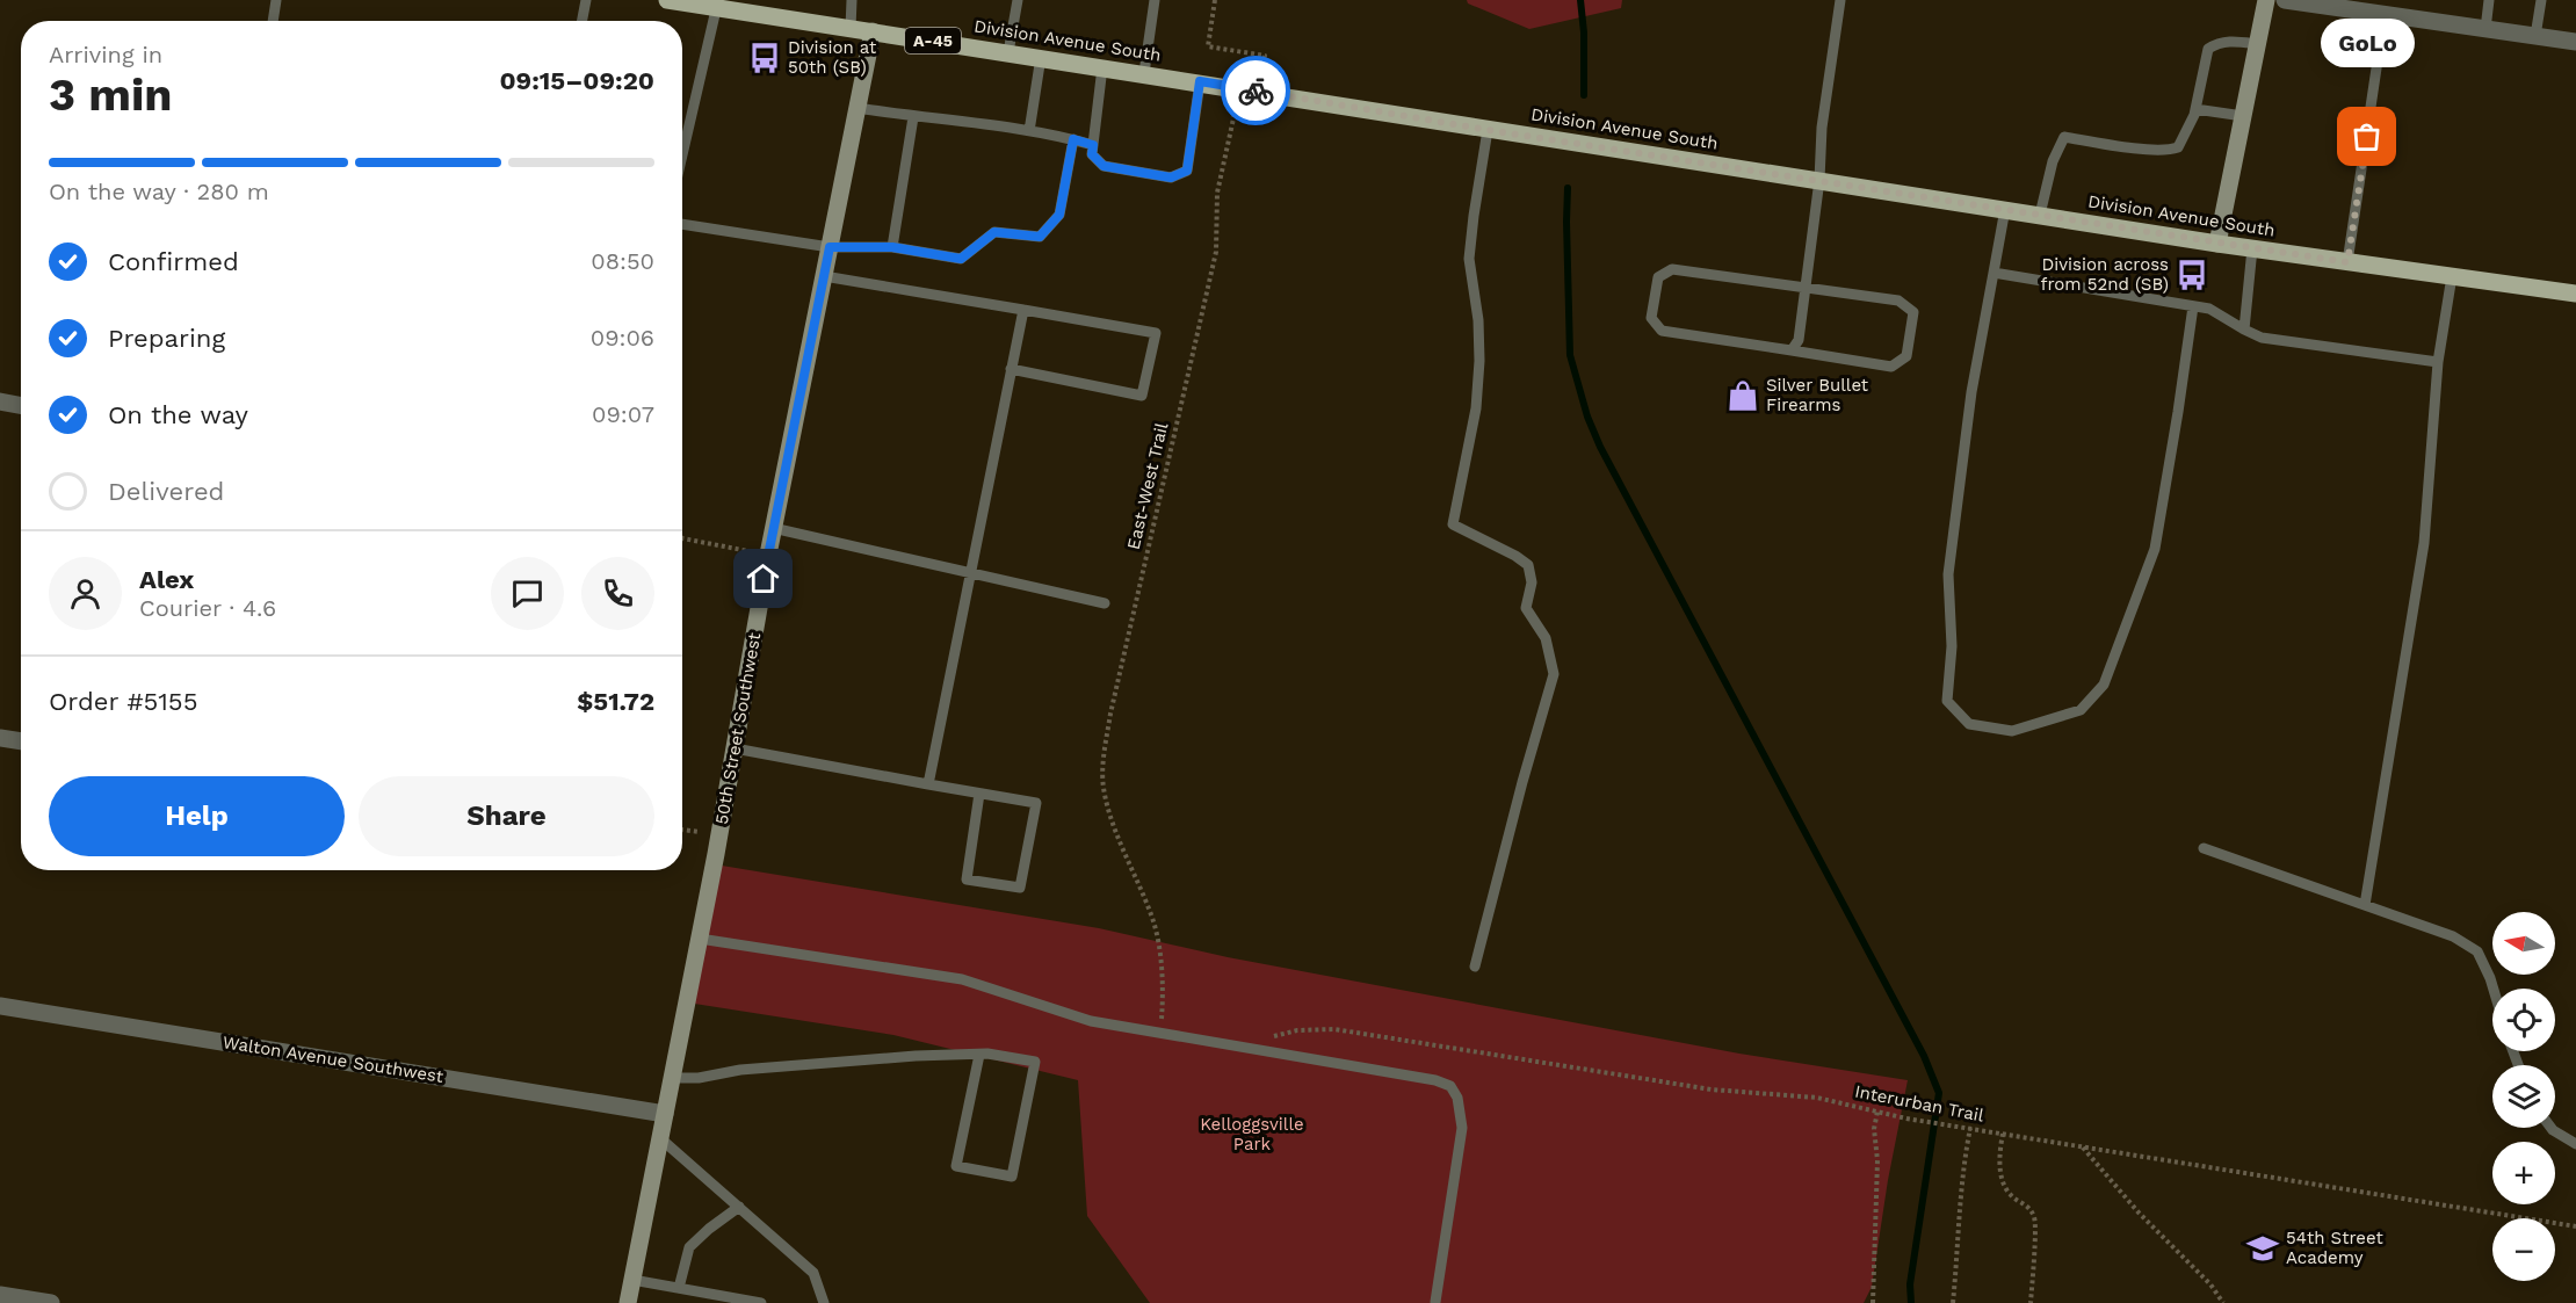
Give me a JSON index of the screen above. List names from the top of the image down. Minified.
{"streets":{"main road":["A-45","Division Avenue South"],"street":["50th Street Southwest","Walton Avenue Southwest"],"path":["East-West Trail","Interurban Trail"]},"crossings":[["Division Avenue South","East-West Trail"],["Division Avenue South","50th Street Southwest"],["50th Street Southwest","Walton Avenue Southwest"]],"parks":["Kelloggsville Park"],"places":{"bus stop":["Division at 50th (SB)","Division across from 52nd (SB)"],"other":["GoLo"],"shop":["Silver Bullet Firearms"],"school or university":["54th Street Academy"]},"north":"left","page":{"bubble":"GoLo","heading":["3 min","Arriving in","09:15–09:20"],"panel":["Alex","Courier · 4.6","Order #5155","$51.72"],"bar":"On the way · 280 m","list":[["Confirmed","08:50"],["Preparing","09:06"],["On the way","09:07"],"Delivered"],"buttons":["Help","Share"],"map_buttons":["+","−"]}}
